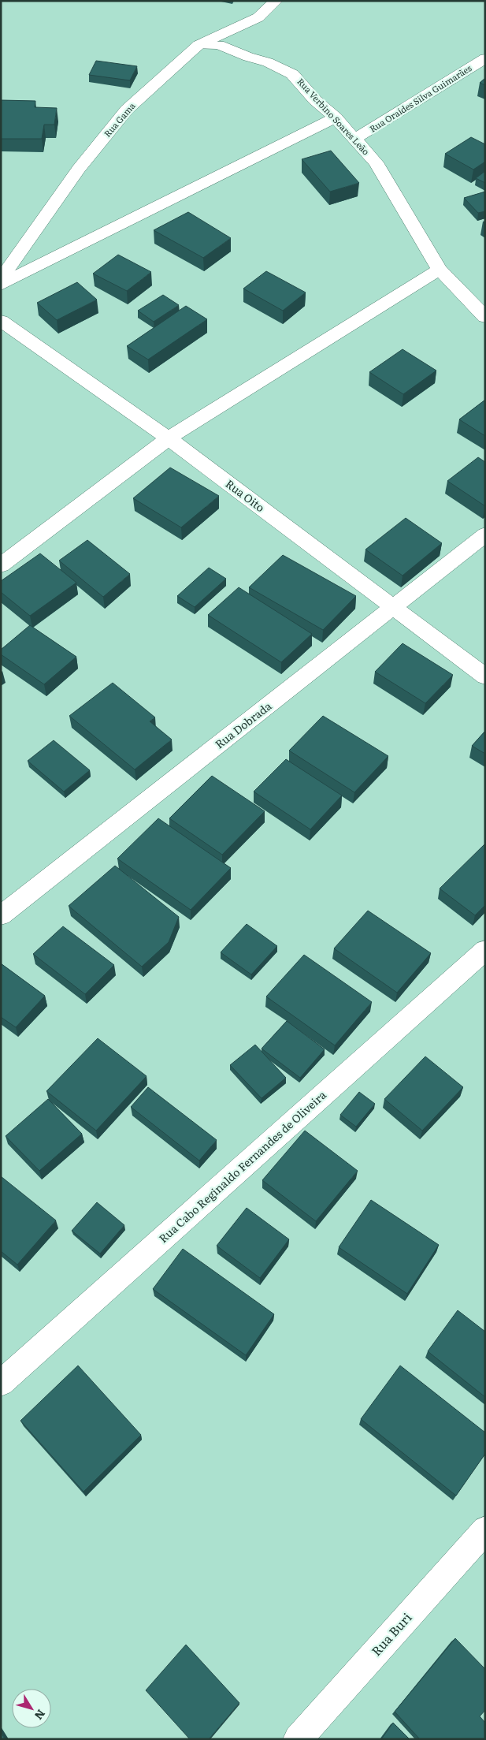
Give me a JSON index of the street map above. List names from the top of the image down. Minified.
{"streets":{"street":["Rua Oraídes Silva Guimarães","Rua Verbino Soares Leão","Rua Gama","Rua Oito","Rua Dobrada","Rua Cabo Reginaldo Fernandes de Oliveira","Rua Buri"]},"crossings":[["Rua Oraídes Silva Guimarães","Rua Verbino Soares Leão"],["Rua Verbino Soares Leão","Rua Gama"],["Rua Oito","Rua Dobrada"]],"north":"bottom right"}
